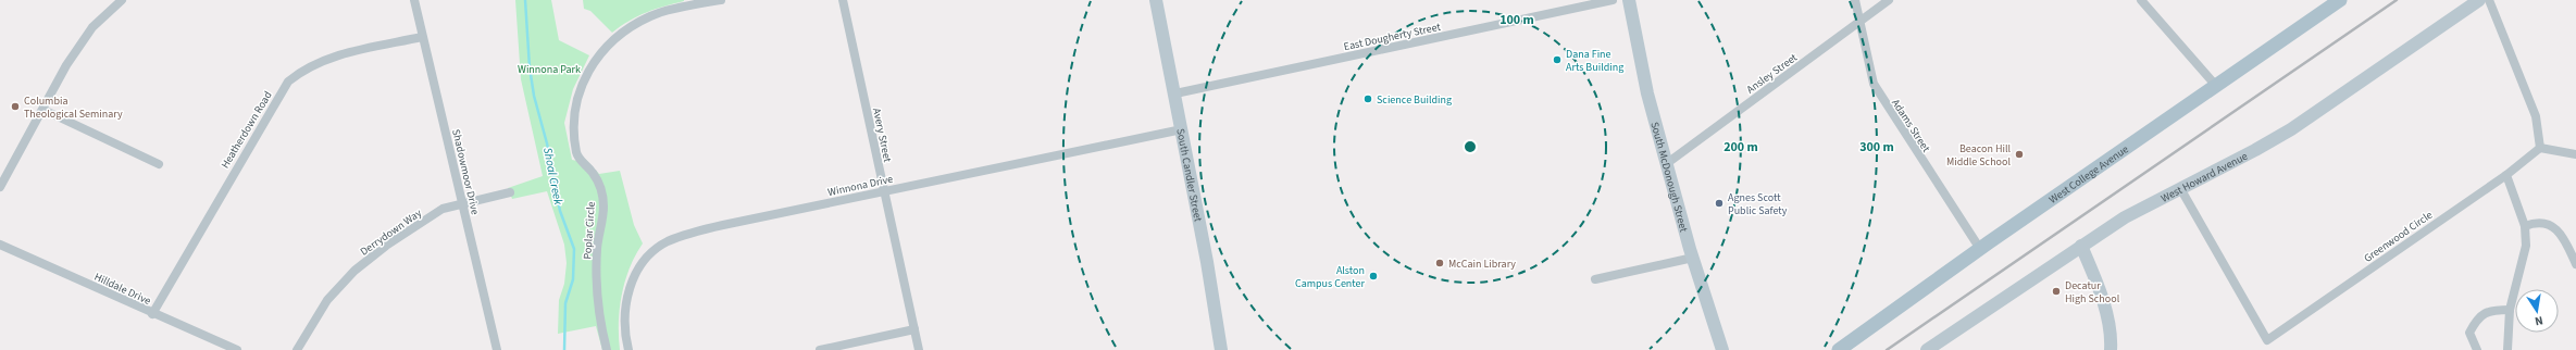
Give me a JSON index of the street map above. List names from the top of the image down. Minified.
{"streets":{"main road":["West College Avenue","South Candler Street","South McDonough Street","West Howard Avenue"],"street":["East Dougherty Street","Ansley Street","Adams Street","Heatherdown Road","Avery Street","Shadowmoor Drive","Winnona Drive","Poplar Circle","Derrydown Way","Greenwood Circle","Hilldale Drive"]},"crossings":[["East Dougherty Street","South Candler Street"],["Ansley Street","Adams Street"],["Ansley Street","South McDonough Street"],["Adams Street","West College Avenue"],["Heatherdown Road","Shadowmoor Drive"],["Heatherdown Road","Hilldale Drive"],["Avery Street","Winnona Drive"],["Shadowmoor Drive","Derrydown Way"],["South Candler Street","Winnona Drive"],["West Howard Avenue","Greenwood Circle"]],"water":["Shoal Creek"],"parks":["Winnona Park"],"places":["Dana Fine Arts Building","Science Building","Columbia Theological Seminary","Beacon Hill Middle School","Agnes Scott Public Safety","McCain Library","Alston Campus Center","Decatur High School"],"north":"bottom","rings":["100 m","200 m","300 m"]}
